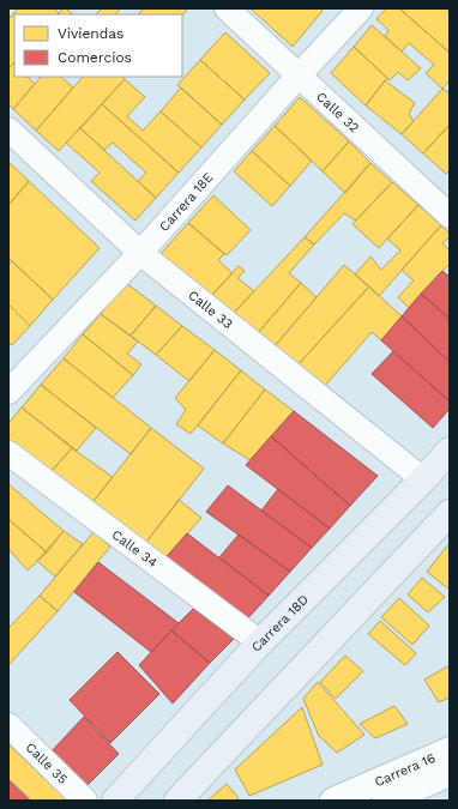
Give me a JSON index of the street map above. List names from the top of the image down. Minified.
{"streets":{"main road":["Carrera 18D"],"street":["Calle 32","Carrera 18E","Calle 33","Calle 34","Calle 35","Carrera 16"]},"crossings":[["Calle 32","Carrera 18E"],["Carrera 18E","Calle 33"],["Calle 33","Carrera 18D"],["Calle 34","Carrera 18D"]],"legend":["Viviendas","Comercios"]}
